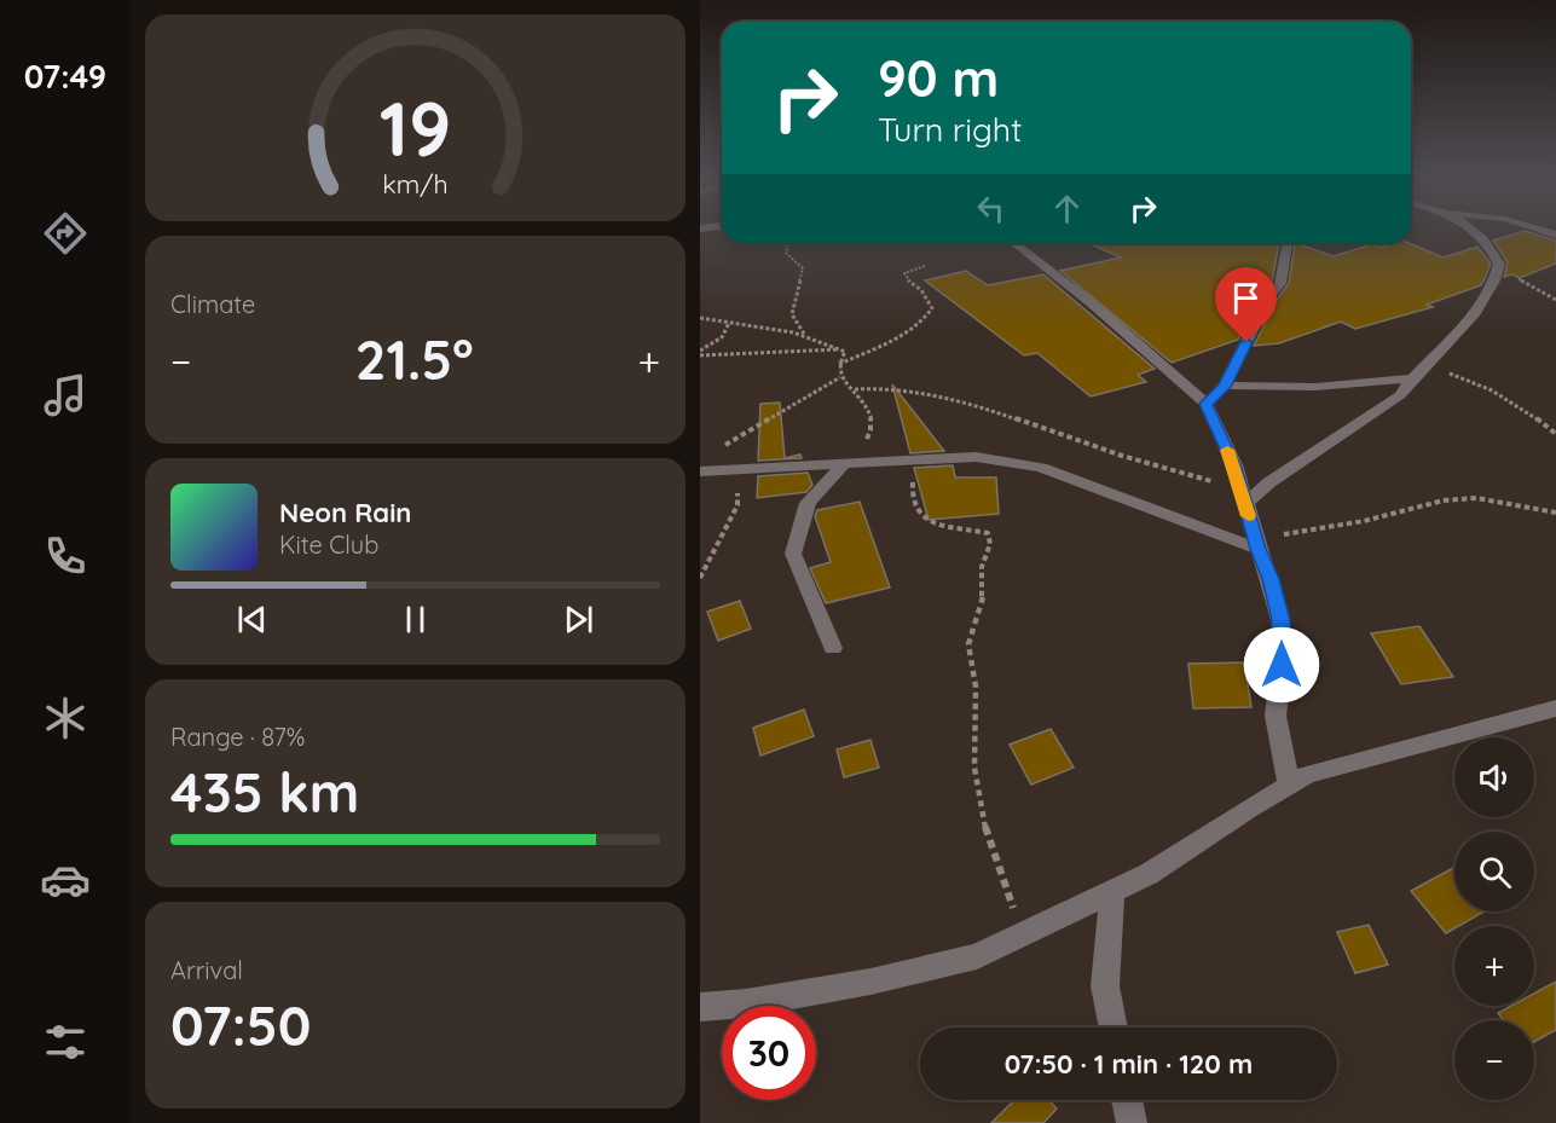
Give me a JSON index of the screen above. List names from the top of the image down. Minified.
{"page":{"tabs":"07:49","turn":["90 m","Turn right"],"tile":["Climate",["Range · 87%","435 km"],["Arrival","07:50"]],"heat":["−","21.5°","+"],"song":["Neon Rain","Kite Club"],"map_buttons":["+","−"],"limit":"30","trip":"07:50 · 1 min · 120 m","gauge":["19","km/h"]}}
